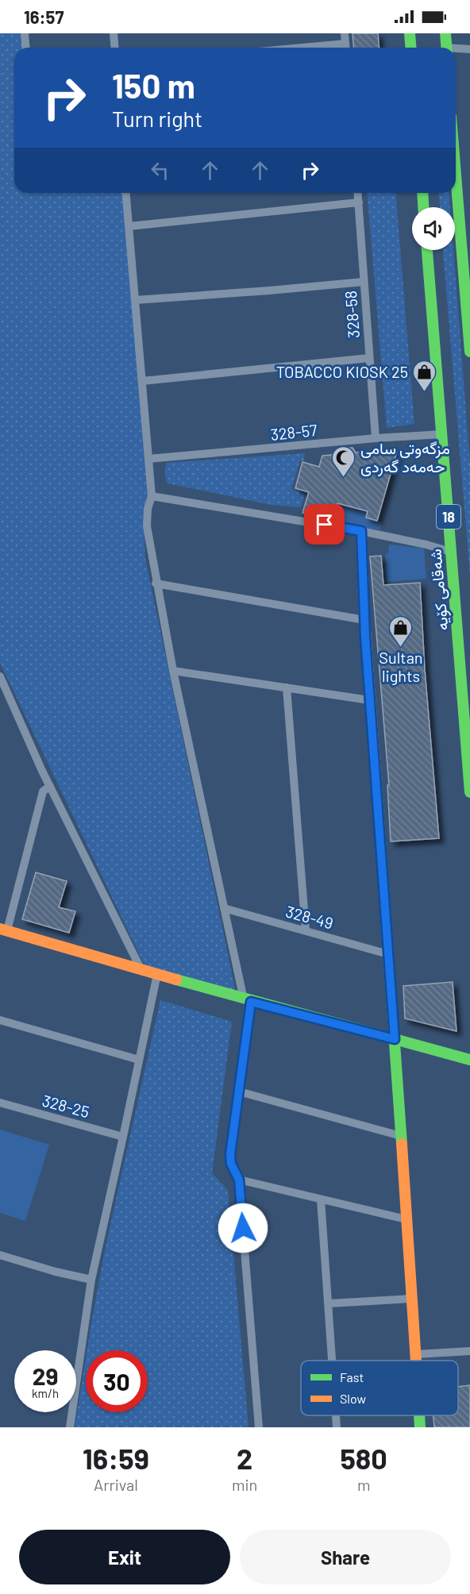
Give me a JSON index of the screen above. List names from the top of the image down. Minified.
{"streets":{"main road":["18","شەقامی کۆیە"],"street":["328-58","328-57","328-49","328-25"]},"crossings":[["328-58","328-57"],["328-57","شەقامی کۆیە"]],"places":{"shop":["TOBACCO KIOSK 25","Sultan lights"],"mosque":["مزگەوتی سامی حەمەد گەردی"]},"legend":["Fast","Slow"],"page":{"status":"16:57","turn":["150 m","Turn right"],"speed":"29 km/h","limit":"30","eta":["16:59","Arrival","2","min","580","m"],"buttons":["Exit","Share"]}}
